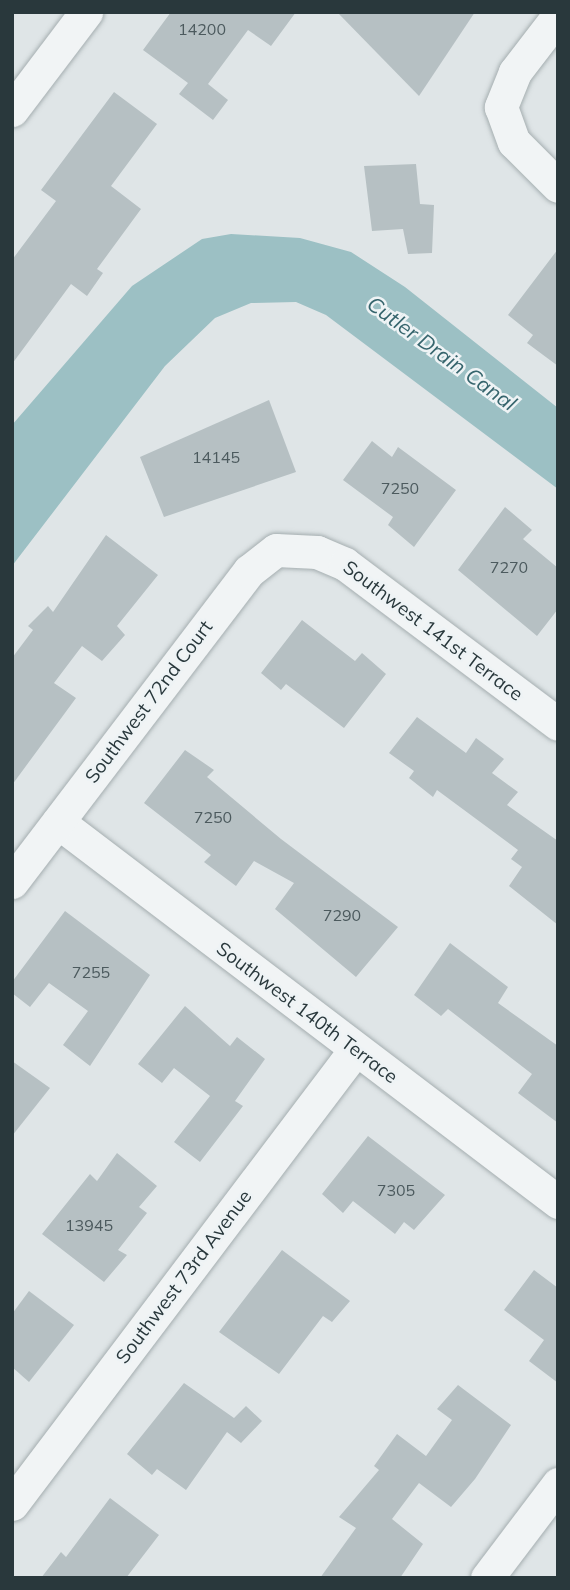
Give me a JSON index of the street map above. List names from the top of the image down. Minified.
{"streets":{"street":["Southwest 141st Terrace","Southwest 72nd Court","Southwest 140th Terrace","Southwest 73rd Avenue"]},"crossings":[["Southwest 141st Terrace","Southwest 72nd Court"],["Southwest 72nd Court","Southwest 140th Terrace"],["Southwest 140th Terrace","Southwest 73rd Avenue"]],"water":["Cutler Drain Canal"],"house_numbers":["14200","14145","7250","7270","7250","7290","7255","7305","13945"]}
